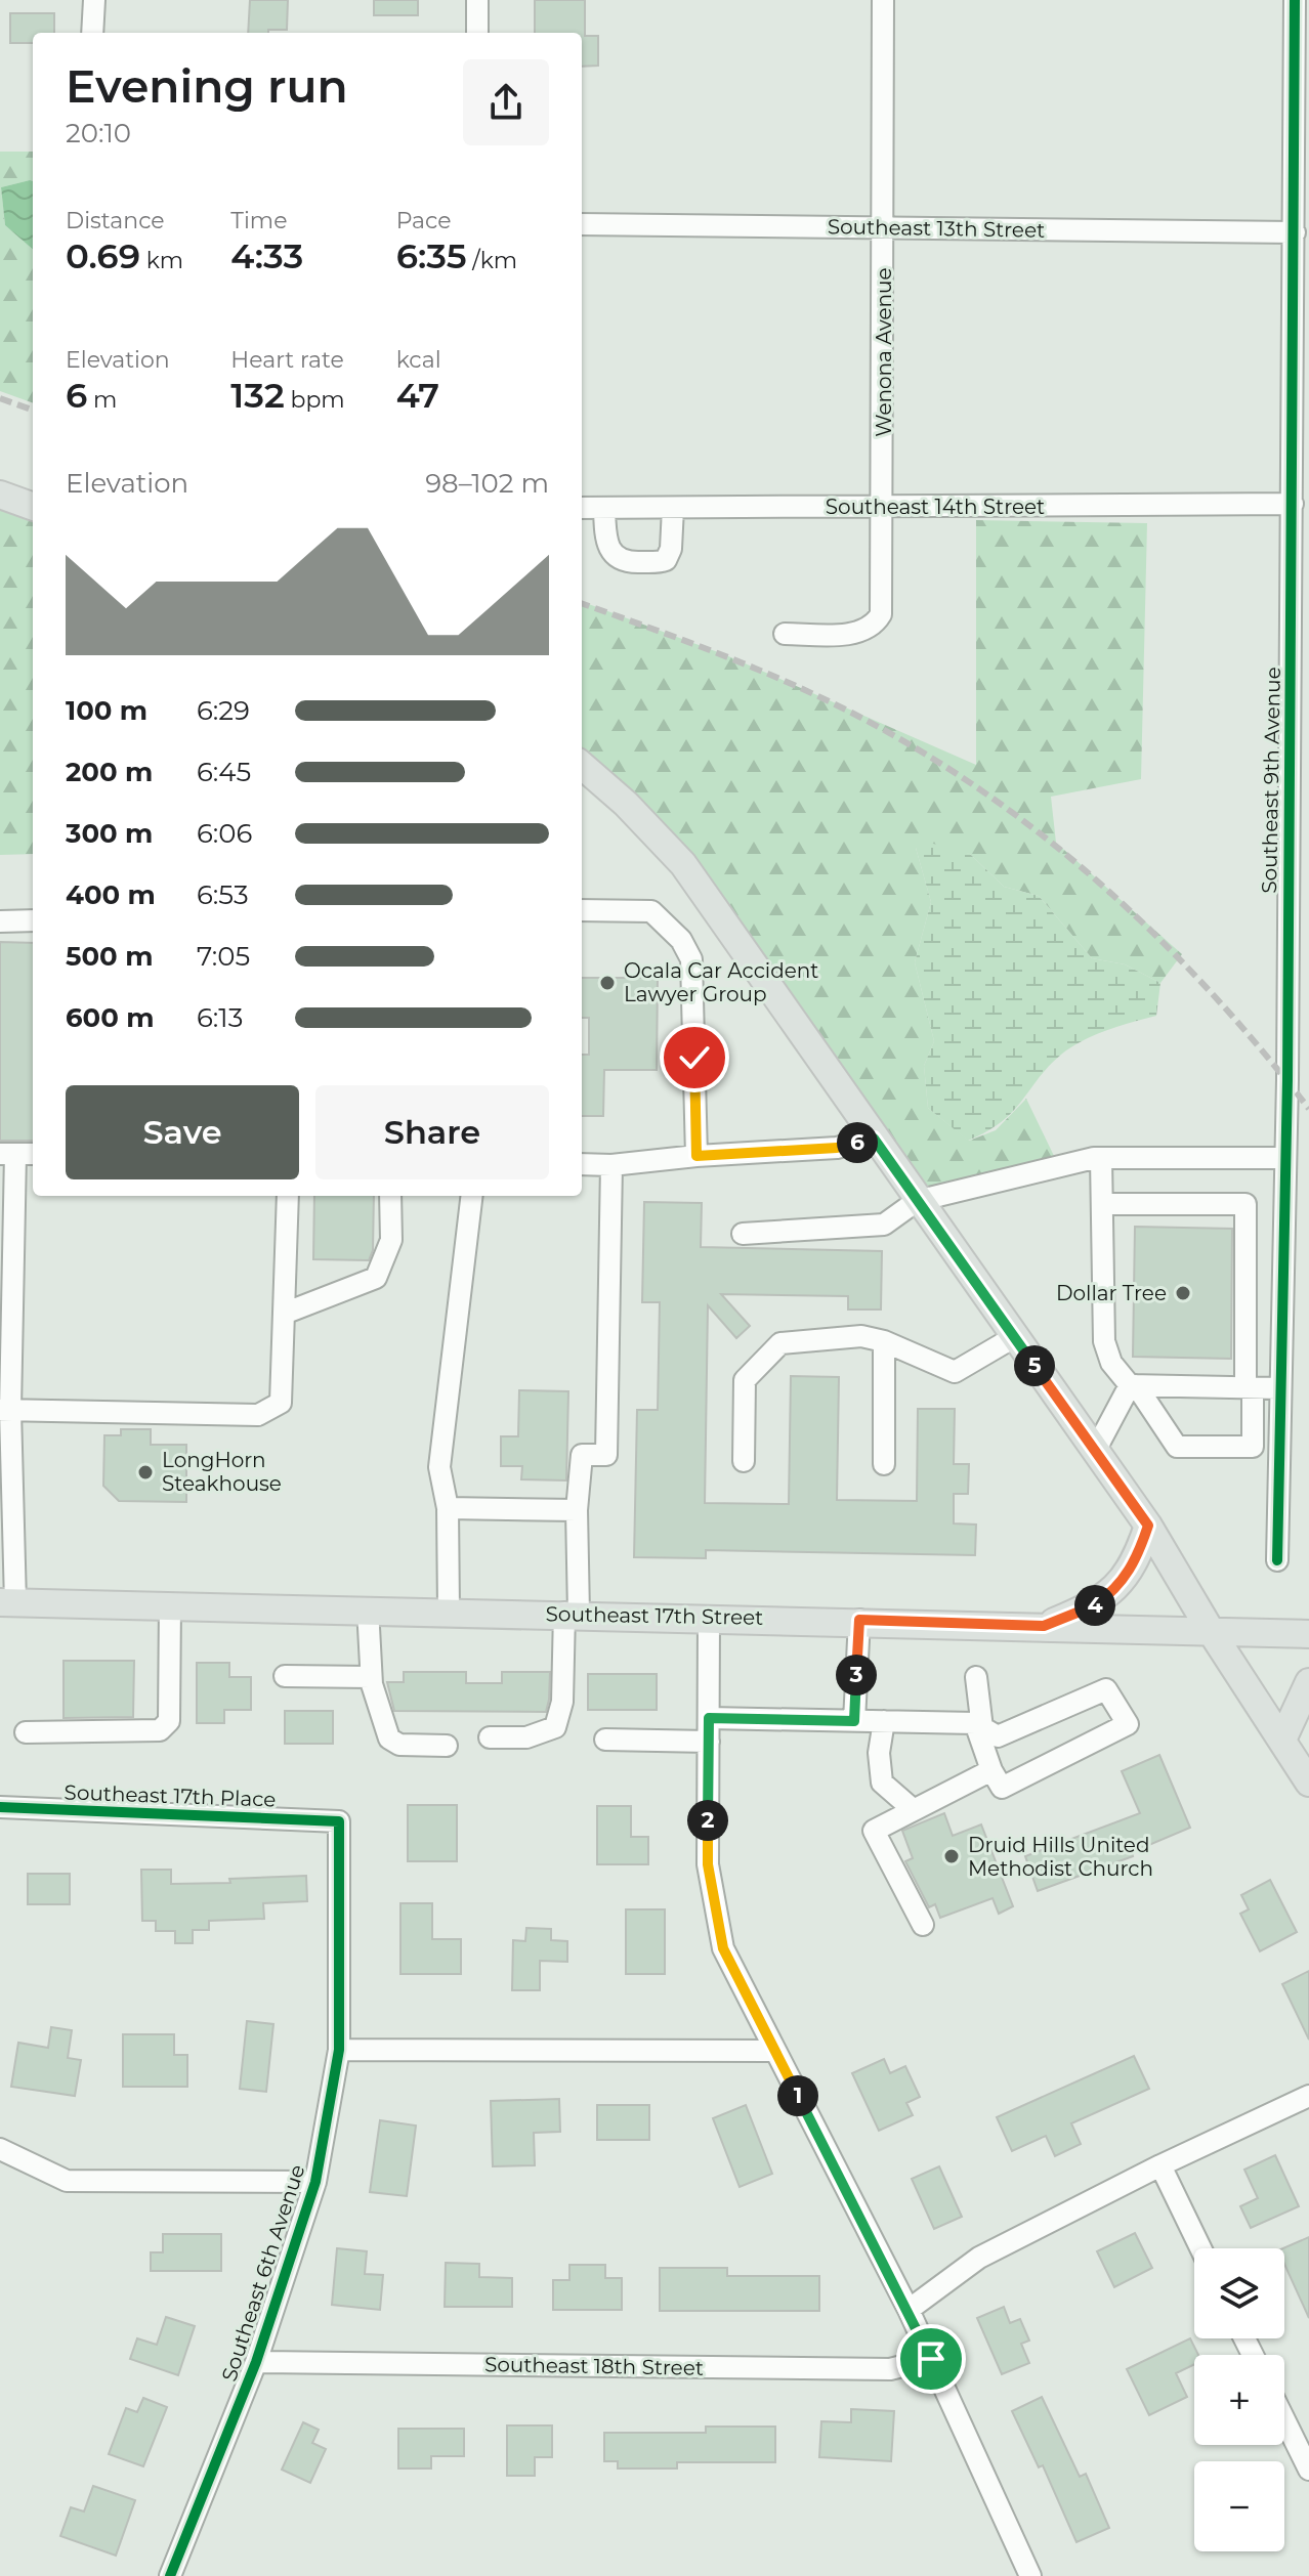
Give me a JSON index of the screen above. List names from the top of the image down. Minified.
{"streets":{"main road":["Southeast 17th Street"],"street":["Southeast 13th Street","Wenona Avenue","Southeast 14th Street","Southeast 9th Avenue","Southeast 17th Place","Southeast 6th Avenue","Southeast 18th Street"]},"crossings":[["Southeast 13th Street","Wenona Avenue"],["Southeast 13th Street","Southeast 9th Avenue"],["Wenona Avenue","Southeast 14th Street"],["Southeast 14th Street","Southeast 9th Avenue"],["Southeast 17th Place","Southeast 6th Avenue"],["Southeast 6th Avenue","Southeast 18th Street"]],"places":["Ocala Car Accident Lawyer Group","Dollar Tree","LongHorn Steakhouse","Druid Hills United Methodist Church"],"page":{"heading":["Evening run","20:10"],"stats":[["Distance","0.69 km"],["Time","4:33"],["Pace","6:35 /km"],["Elevation","6 m"],["Heart rate","132 bpm"],["kcal","47"]],"chart":["Elevation","98–102 m"],"list":[{"name":"100 m","note":"6:29"},{"name":"200 m","note":"6:45"},{"name":"300 m","note":"6:06"},{"name":"400 m","note":"6:53"},{"name":"500 m","note":"7:05"},{"name":"600 m","note":"6:13"}],"buttons":["Save","Share"],"pins":["6","5","4","3","2","1"],"map_buttons":["+","−"]}}
